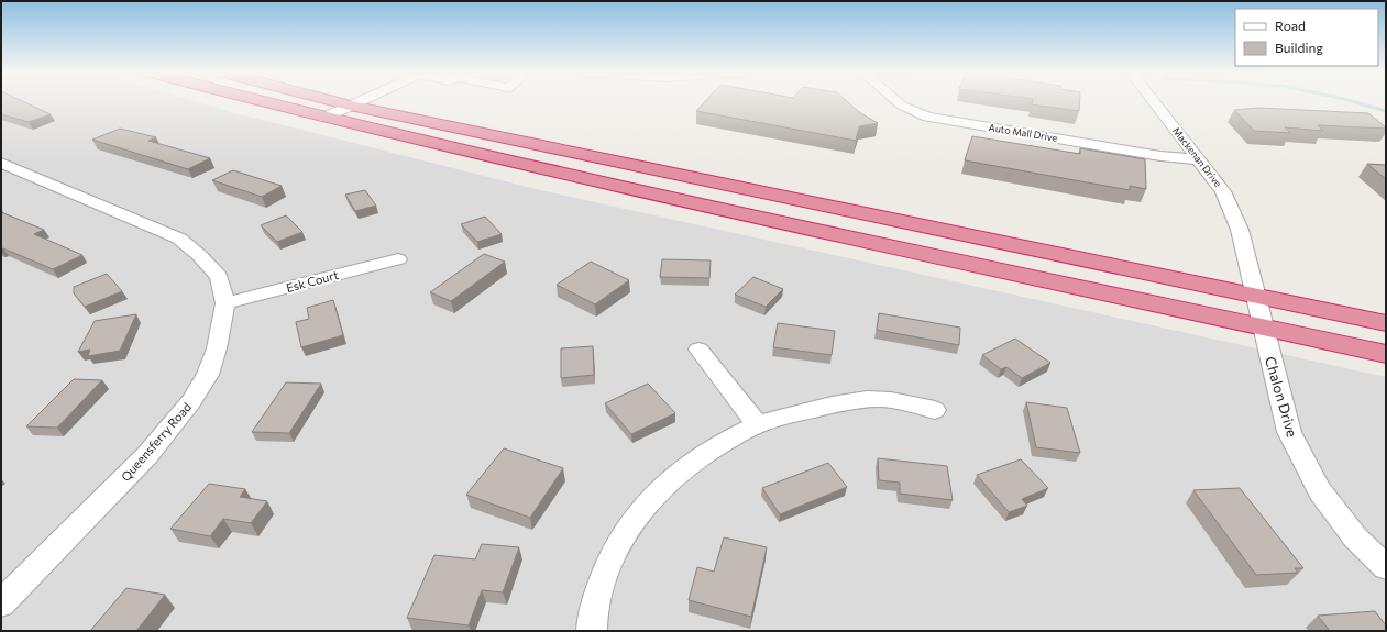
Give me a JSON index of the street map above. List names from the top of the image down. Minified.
{"streets":{"street":["Auto Mall Drive","Mackenan Drive","Esk Court","Chalon Drive","Queensferry Road"]},"crossings":[["Auto Mall Drive","Mackenan Drive"],["Mackenan Drive","Chalon Drive"],["Esk Court","Queensferry Road"]],"legend":["Road","Building"]}
